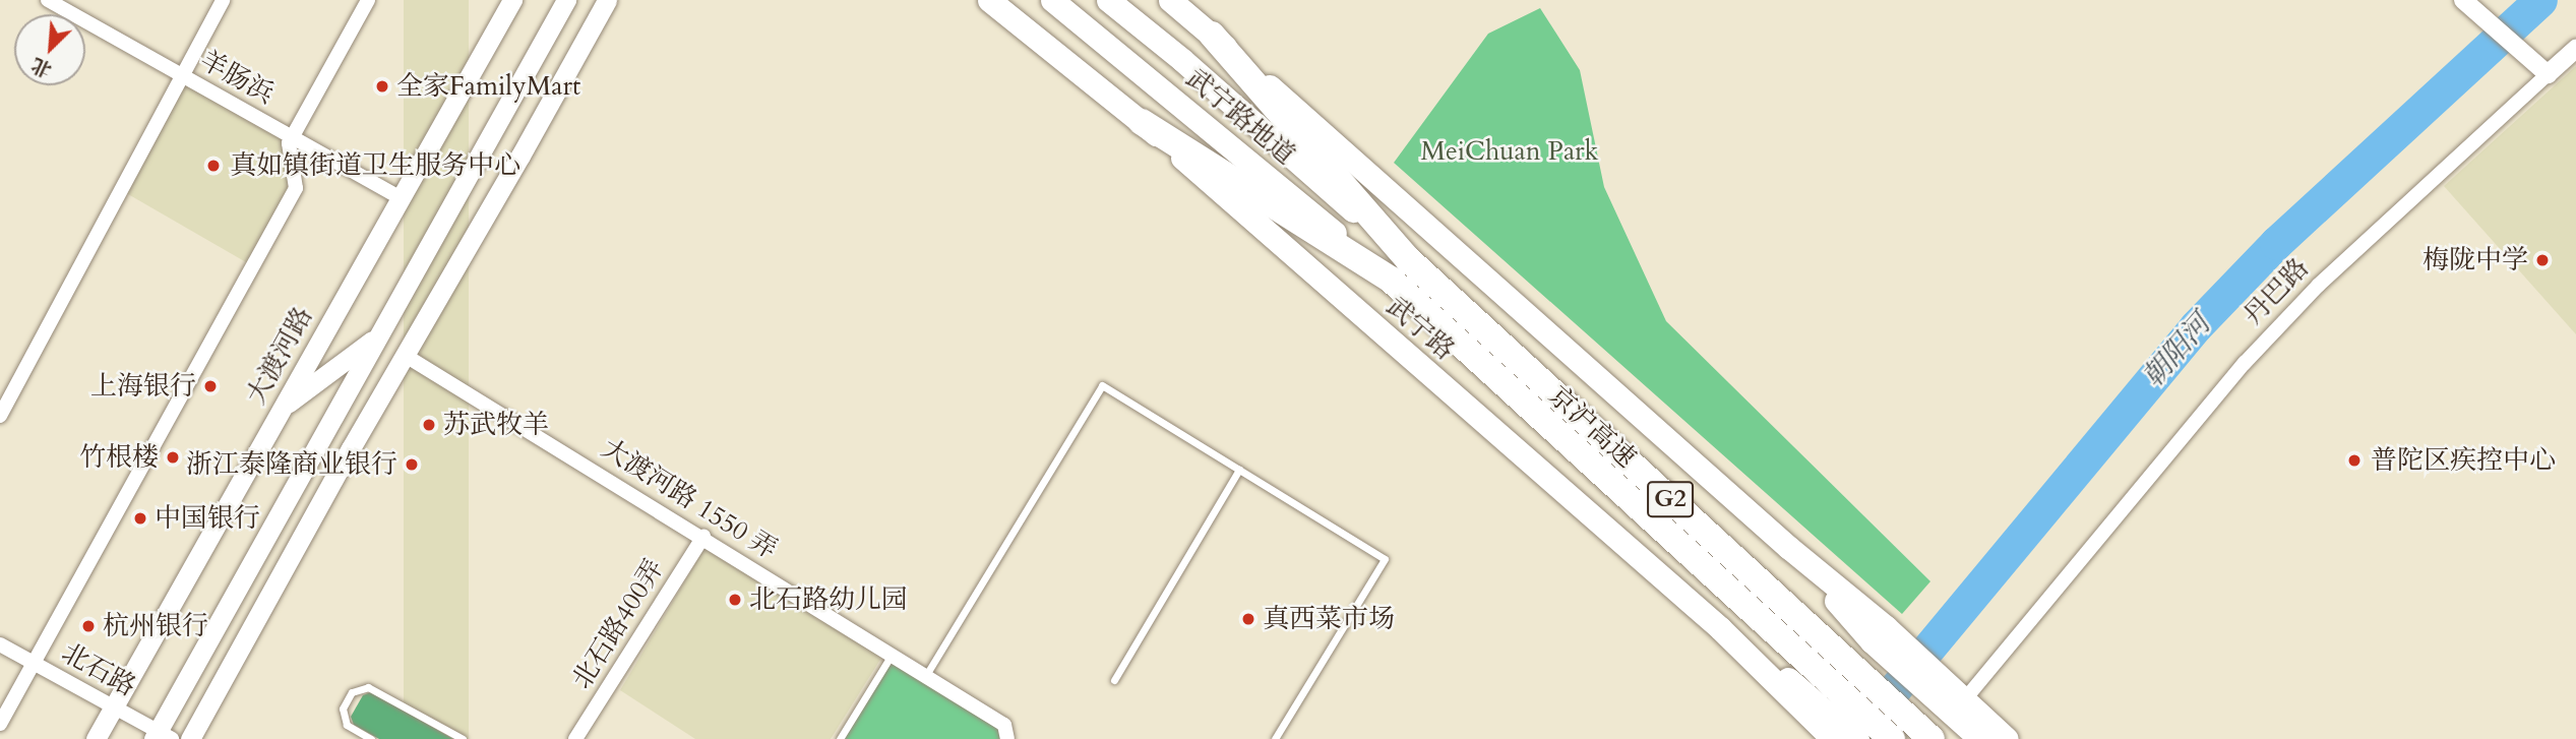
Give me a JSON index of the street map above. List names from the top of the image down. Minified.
{"streets":{"highway":["京沪高速","G2"],"main road":["武宁路地道","武宁路","大渡河路"],"street":["羊肠浜","丹巴路","大渡河路 1550 弄","北石路400弄","北石路"]},"crossings":[["羊肠浜","大渡河路"],["武宁路地道","京沪高速"],["武宁路","京沪高速"],["大渡河路","北石路"],["大渡河路 1550 弄","北石路400弄"]],"water":["朝阳河"],"parks":["MeiChuan Park"],"places":["全家FamilyMart","真如镇街道卫生服务中心","梅陇中学","上海银行","苏武牧羊","竹根楼","普陀区疾控中心","浙江泰隆商业银行","中国银行","北石路幼儿园","真西菜市场","杭州银行"],"north":"bottom left"}
